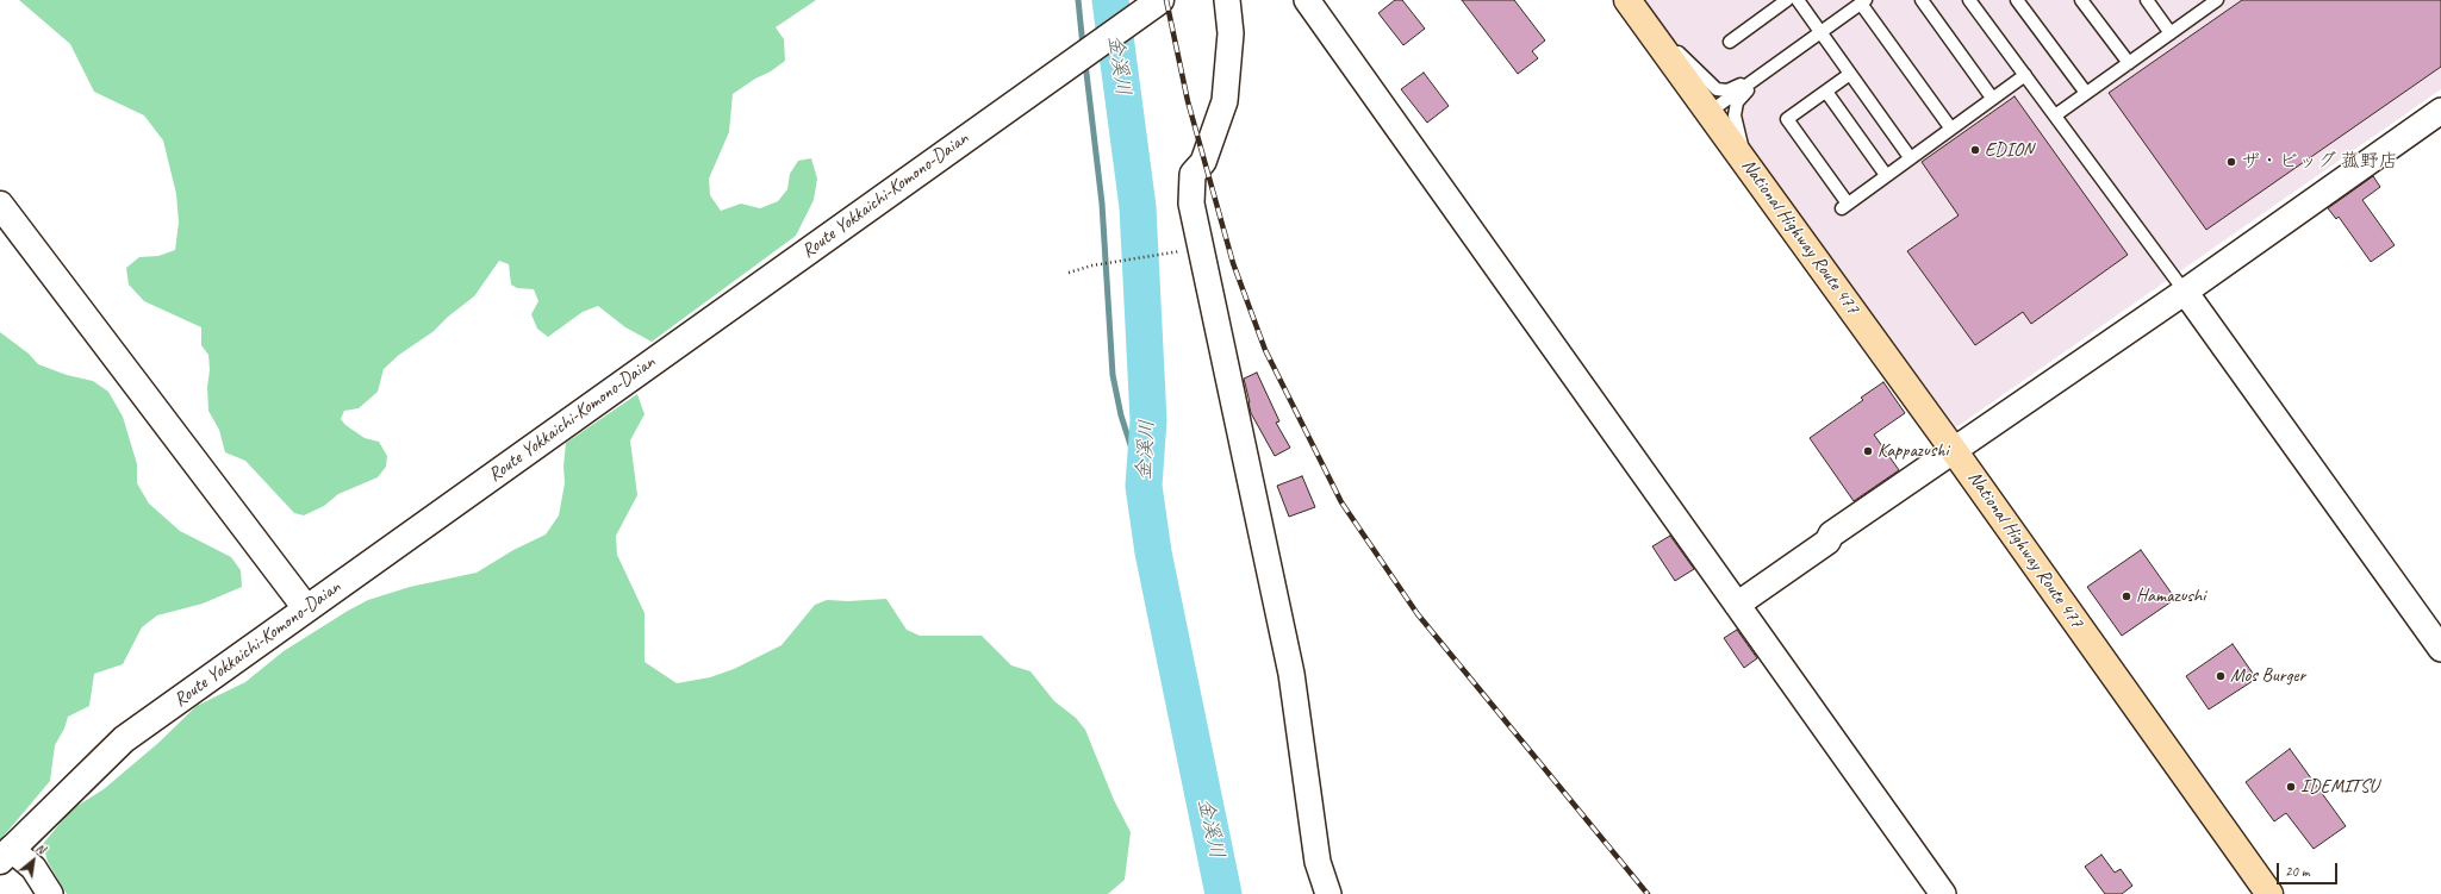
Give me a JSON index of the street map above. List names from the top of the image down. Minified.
{"streets":{"highway":["National Highway Route 477"],"main road":["Route Yokkaichi-Komono-Daian"]},"water":["金溪川"],"places":["EDION","ザ・ビッグ 菰野店","Kappazushi","Hamazushi","Mos Burger","IDEMITSU"],"scale_bar":"20 m","north":"top right"}
